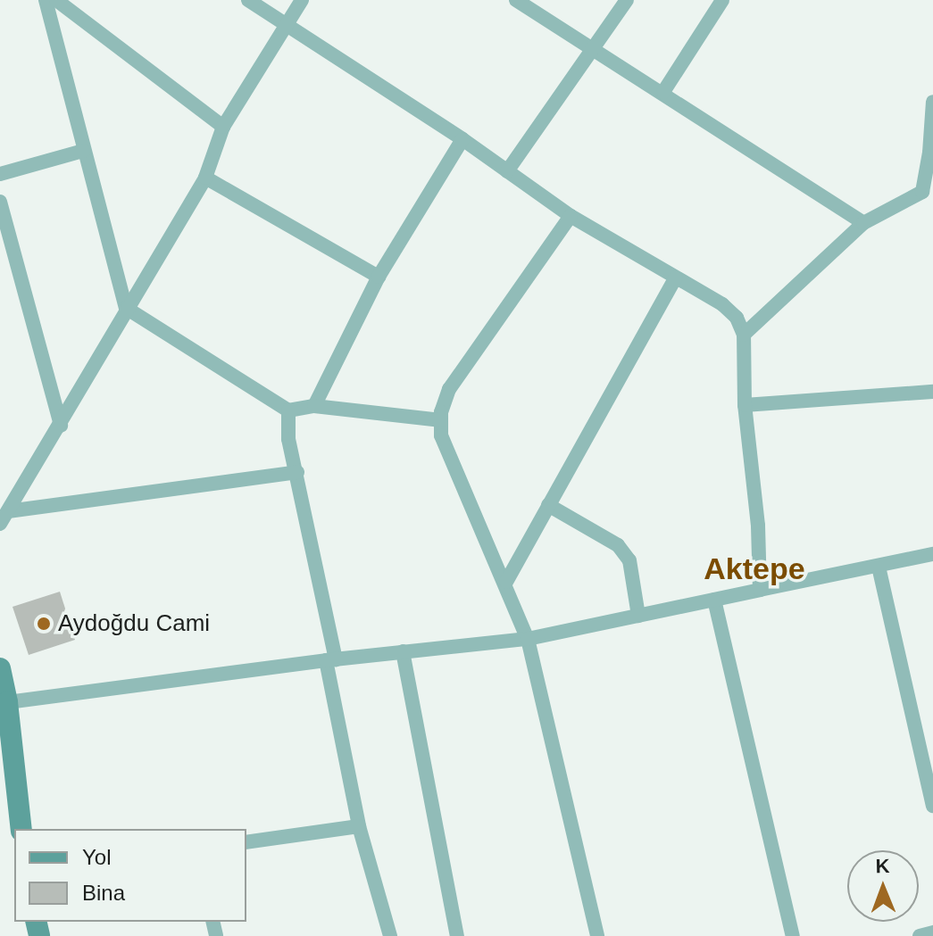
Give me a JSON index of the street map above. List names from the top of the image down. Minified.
{"districts":["Aktepe"],"places":["Aydoğdu Cami"],"legend":["Yol","Bina"],"north":"top"}
